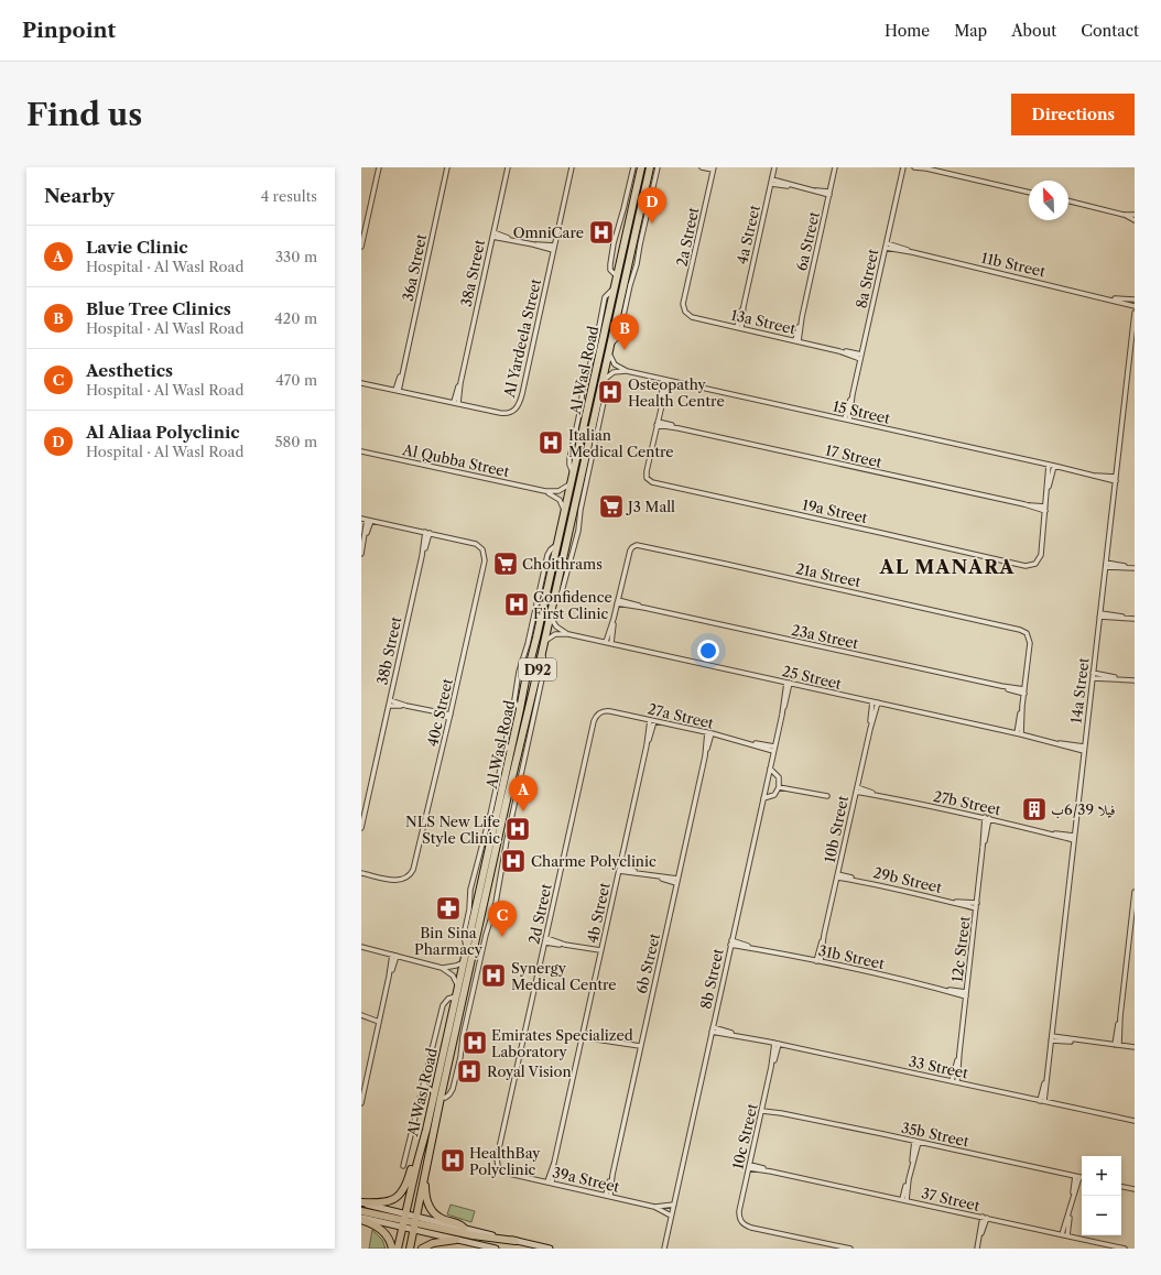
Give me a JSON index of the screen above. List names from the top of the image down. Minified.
{"streets":{"main road":["Al Wasl Road","D92"],"street":["4a Street","2a Street","6a Street","11b Street","36a Street","38a Street","8a Street","13a Street","Al Yardeela Street","15 Street","17 Street","Al Qubba Street","19a Street","21a Street","23a Street","38b Street","25 Street","14a Street","40c Street","27a Street","27b Street","10b Street","29b Street","4b Street","2d Street","12c Street","31b Street","6b Street","8b Street","33 Street","35b Street","10c Street","39a Street","37 Street"]},"crossings":[["4a Street","13a Street"],["2a Street","13a Street"],["6a Street","13a Street"],["11b Street","8a Street"],["36a Street","Al Yardeela Street"],["38a Street","Al Yardeela Street"],["8a Street","13a Street"],["8a Street","15 Street"],["Al Wasl Road","15 Street"],["Al Wasl Road","Al Qubba Street"],["Al Wasl Road","25 Street"],["15 Street","14a Street"],["17 Street","19a Street"],["21a Street","23a Street"],["38b Street","40c Street"],["25 Street","14a Street"],["25 Street","10b Street"],["25 Street","8b Street"],["14a Street","27b Street"],["14a Street","33 Street"],["27a Street","4b Street"],["27a Street","2d Street"],["27a Street","6b Street"],["27a Street","8b Street"],["27b Street","10b Street"],["27b Street","12c Street"],["10b Street","29b Street"],["10b Street","31b Street"],["29b Street","12c Street"],["4b Street","39a Street"],["2d Street","39a Street"],["12c Street","31b Street"],["12c Street","33 Street"],["31b Street","8b Street"],["6b Street","39a Street"],["8b Street","33 Street"],["8b Street","39a Street"],["33 Street","10c Street"],["35b Street","10c Street"],["10c Street","37 Street"]],"districts":["AL MANARA"],"places":{"hospital":["OmniCare","Osteopathy Health Centre","Italian Medical Centre","Confidence First Clinic","NLS New Life Style Clinic","Charme Polyclinic","Synergy Medical Centre","Emirates Specialized Laboratory","Royal Vision","HealthBay Polyclinic"],"supermarket":["J3 Mall","Choithrams"],"building":["فيلا 6/39ب"],"pharmacy":["Bin Sina Pharmacy"]},"north":"top left","page":{"header":"Pinpoint","nav":["Home","Map","About","Contact"],"buttons":"Directions","title":"Find us","heading":["Nearby","4 results"],"pins":["D","B","A","C"],"list":[{"mark":"A","name":"Lavie Clinic","note":"Hospital · Al Wasl Road","value":"330 m"},{"mark":"B","name":"Blue Tree Clinics","note":"Hospital · Al Wasl Road","value":"420 m"},{"mark":"C","name":"Aesthetics","note":"Hospital · Al Wasl Road","value":"470 m"},{"mark":"D","name":"Al Aliaa Polyclinic","note":"Hospital · Al Wasl Road","value":"580 m"}],"map_buttons":["+","−"]}}
